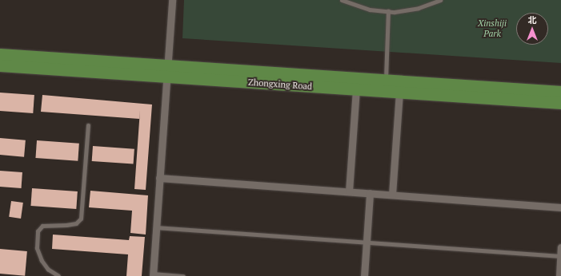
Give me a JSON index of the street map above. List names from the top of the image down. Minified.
{"streets":{"main road":["Zhongxing Road"]},"parks":["Xinshiji Park"],"north":"top"}
